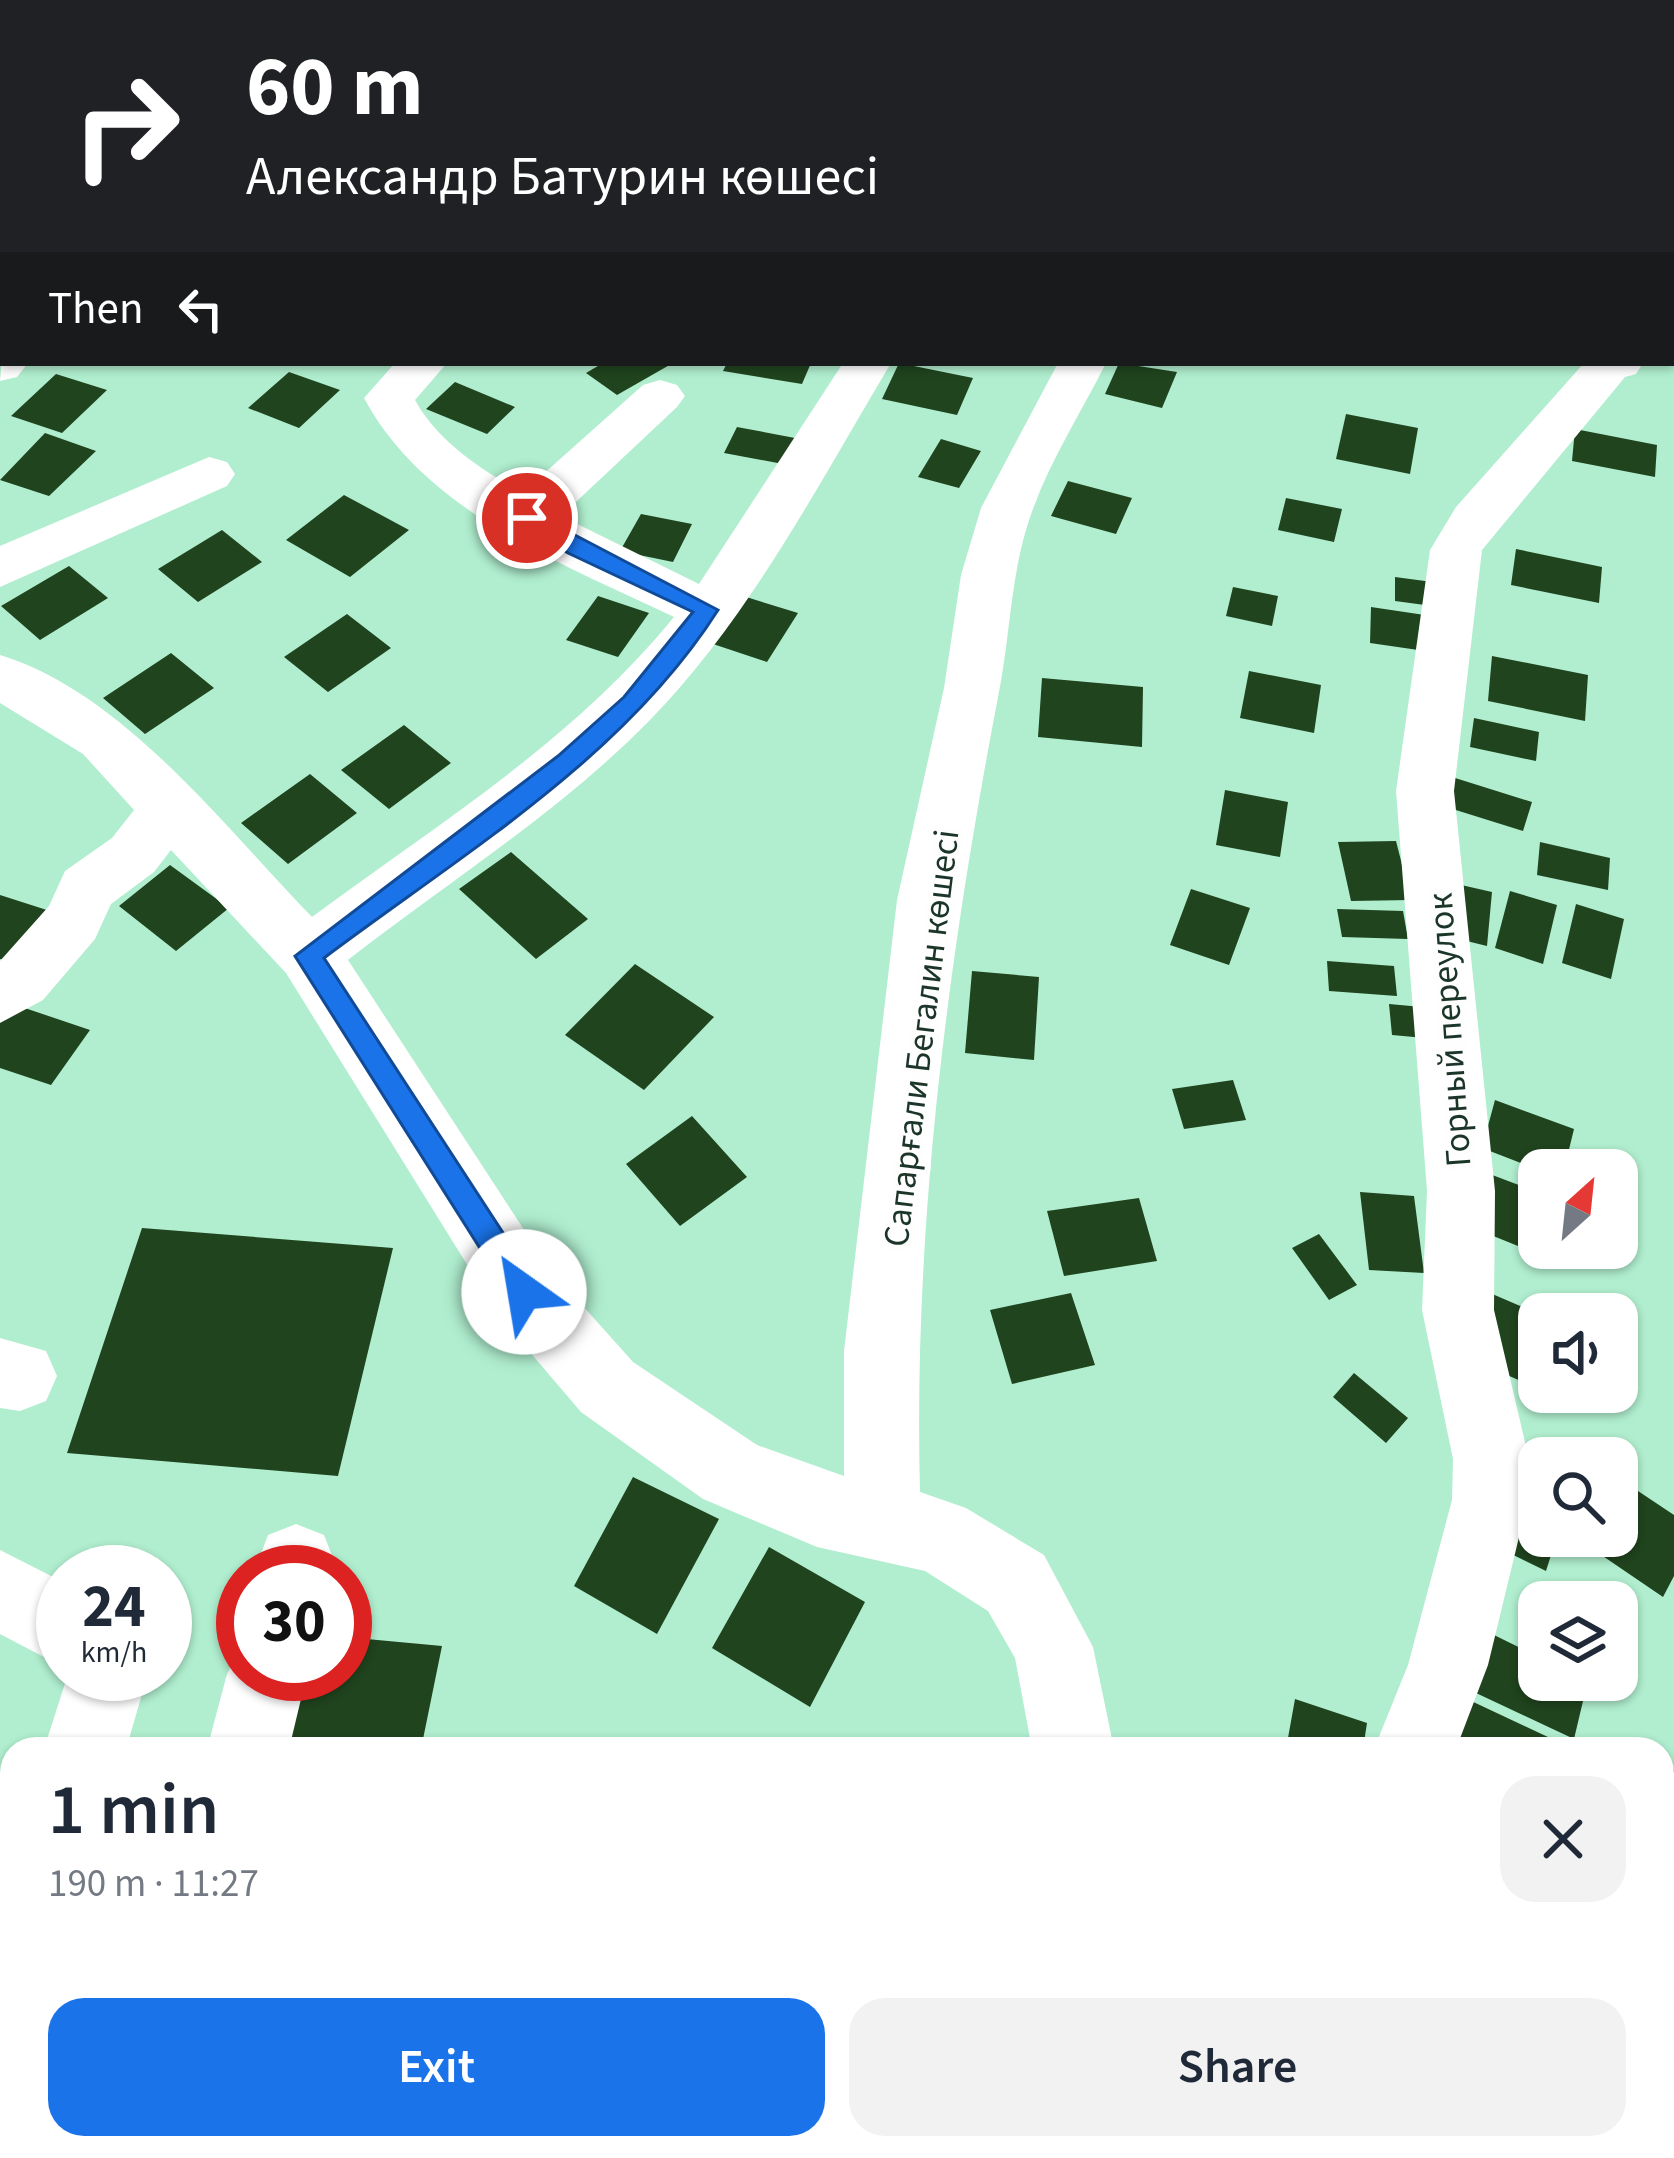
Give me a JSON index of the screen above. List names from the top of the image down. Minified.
{"streets":{"street":["Горный переулок","Сапарғали Бегалин көшесі"]},"north":"top right","page":{"turn":["60 m","Александр Батурин көшесі"],"then":"Then","speed":"24 km/h","limit":"30","heading":["1 min","190 m · 11:27"],"buttons":["Exit","Share"]}}
